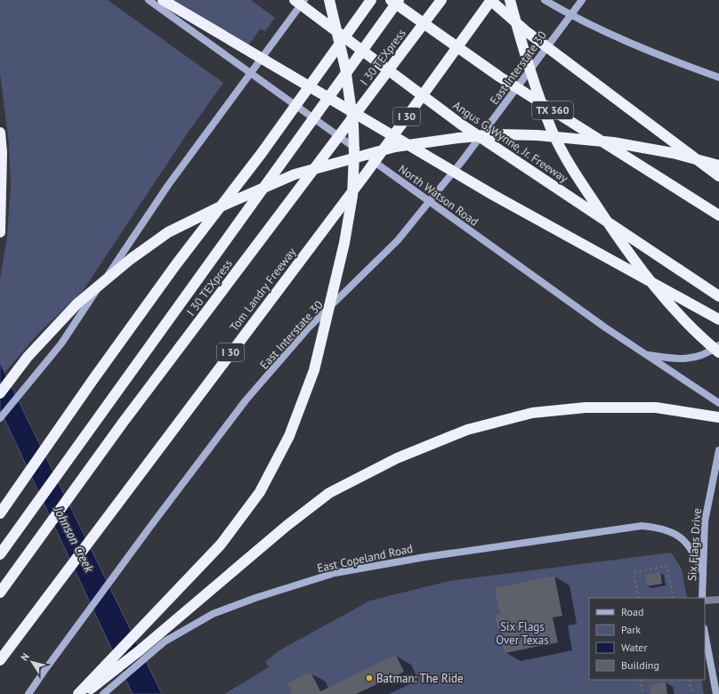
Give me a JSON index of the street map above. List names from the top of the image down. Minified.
{"streets":{"highway":["I 30 TEXpress","TX 360","I 30","Angus G. Wynne, Jr. Freeway","Tom Landry Freeway"],"main road":["East Interstate 30","North Watson Road","Six Flags Drive","East Copeland Road"]},"crossings":[["Six Flags Drive","East Copeland Road"]],"water":["Johnson Creek"],"parks":["Six Flags Over Texas"],"places":["Batman: The Ride"],"legend":["Road","Park","Water","Building"],"north":"top left"}
